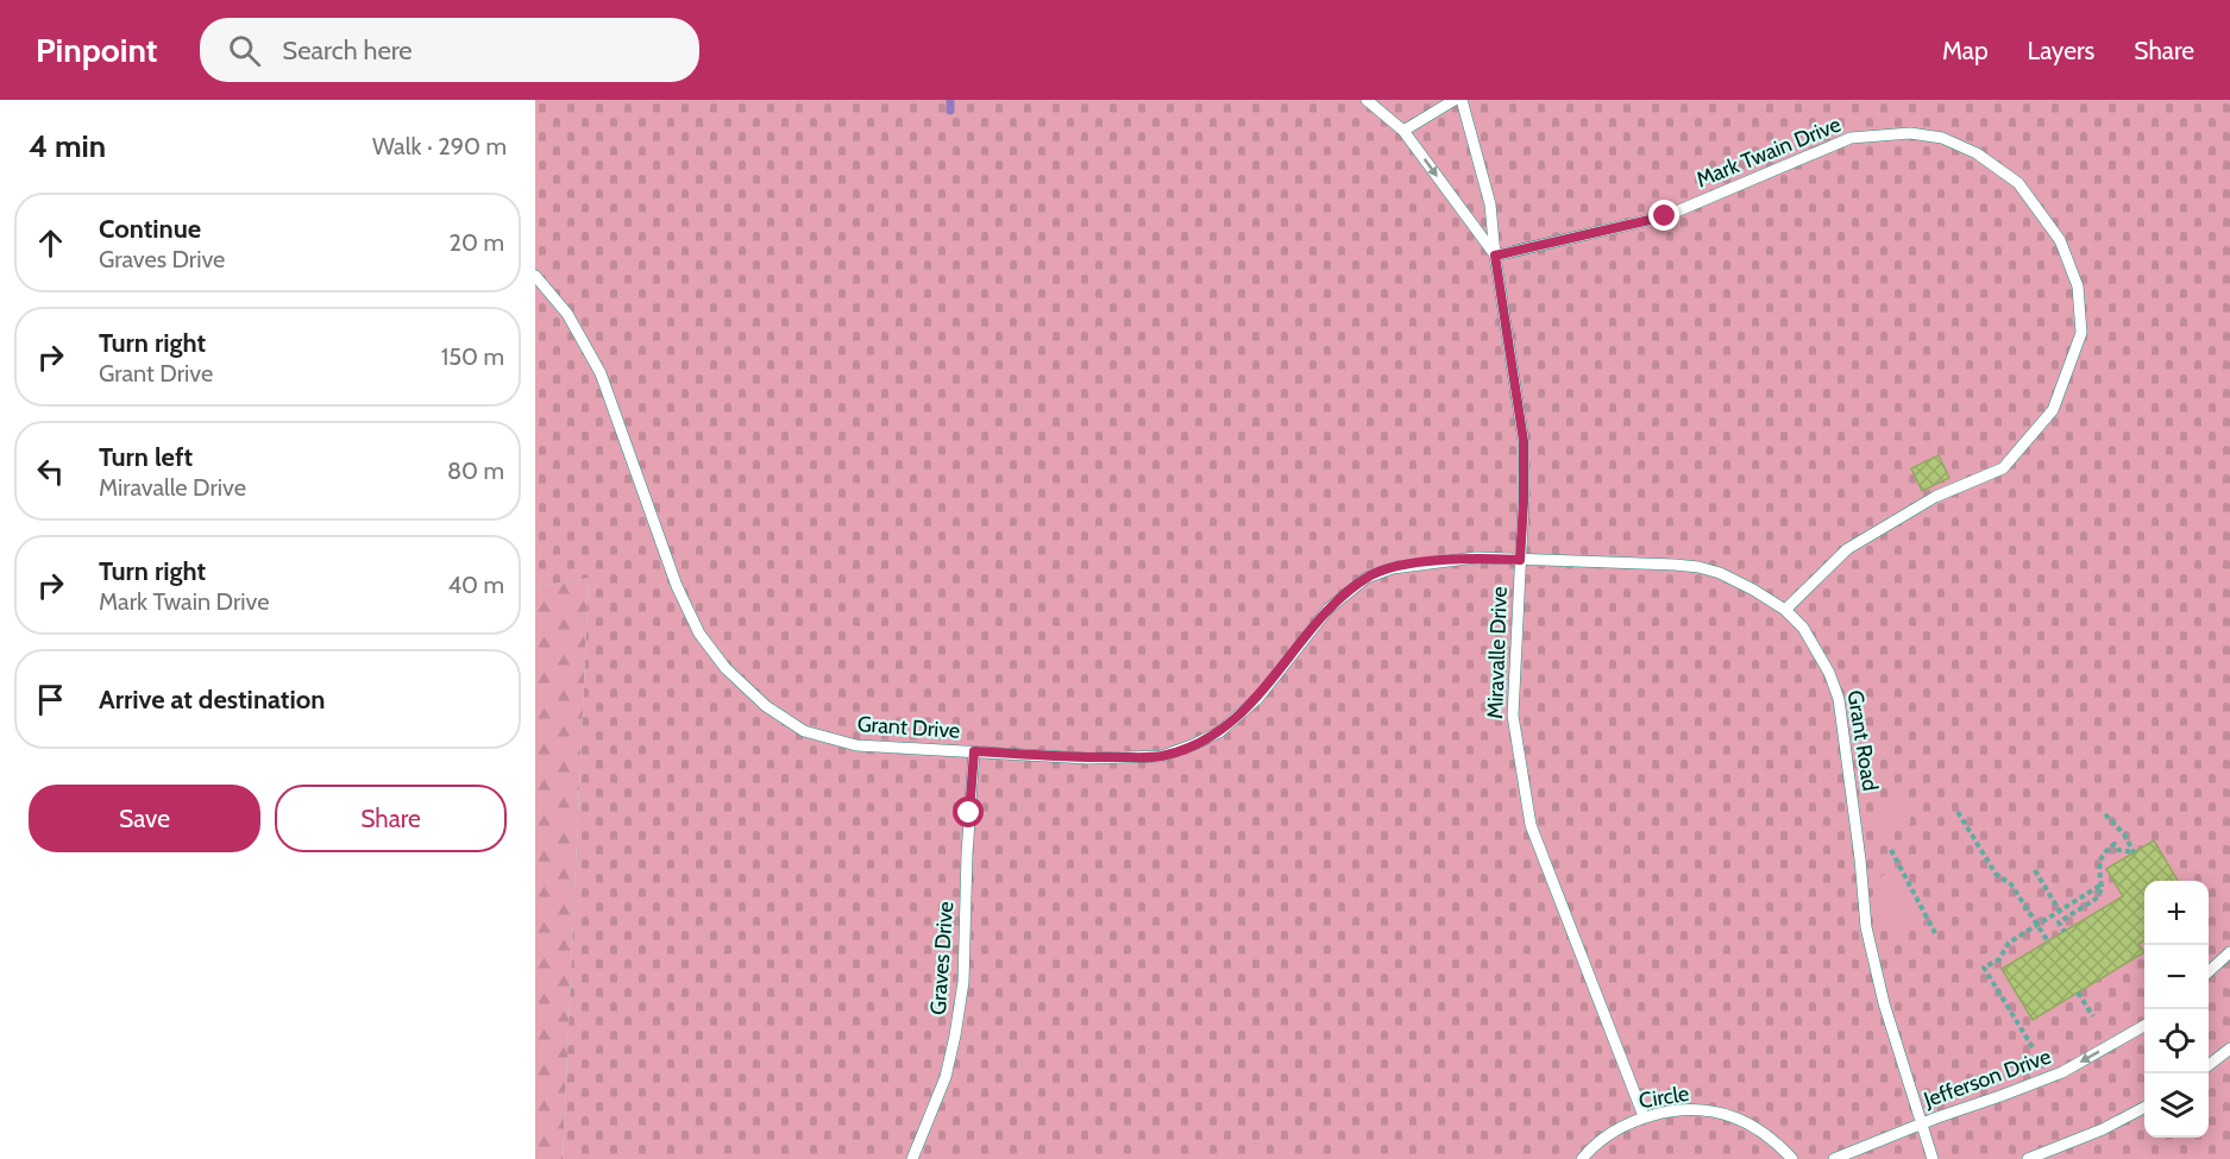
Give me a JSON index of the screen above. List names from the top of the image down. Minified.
{"streets":{"lane":["Mark Twain Drive","Miravalle Drive","Grant Drive","Grant Road","Graves Drive","Jefferson Drive","Circle"]},"crossings":[["Mark Twain Drive","Miravalle Drive"],["Mark Twain Drive","Grant Road"],["Miravalle Drive","Grant Drive"],["Miravalle Drive","Grant Road"],["Miravalle Drive","Circle"],["Grant Drive","Grant Road"],["Grant Drive","Graves Drive"],["Grant Road","Jefferson Drive"]],"page":{"header":"Pinpoint","search":"Search here","nav":["Map","Layers","Share"],"heading":["4 min","Walk · 290 m"],"list":[["Continue","Graves Drive","20 m"],["Turn right","Grant Drive","150 m"],["Turn left","Miravalle Drive","80 m"],["Turn right","Mark Twain Drive","40 m"],"Arrive at destination"],"buttons":["Save","Share"],"map_buttons":["+","−"]}}
